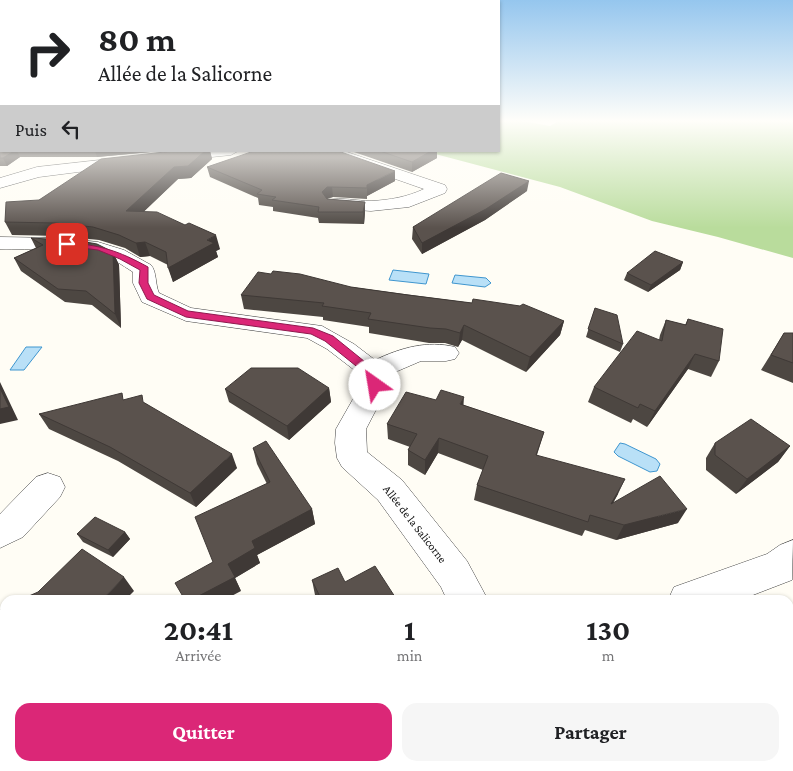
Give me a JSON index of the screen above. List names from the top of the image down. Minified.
{"streets":{"street":["Allée de la Salicorne"]},"page":{"turn":["80 m","Allée de la Salicorne"],"then":"Puis","eta":["20:41","Arrivée","1","min","130","m"],"buttons":["Quitter","Partager"]}}
